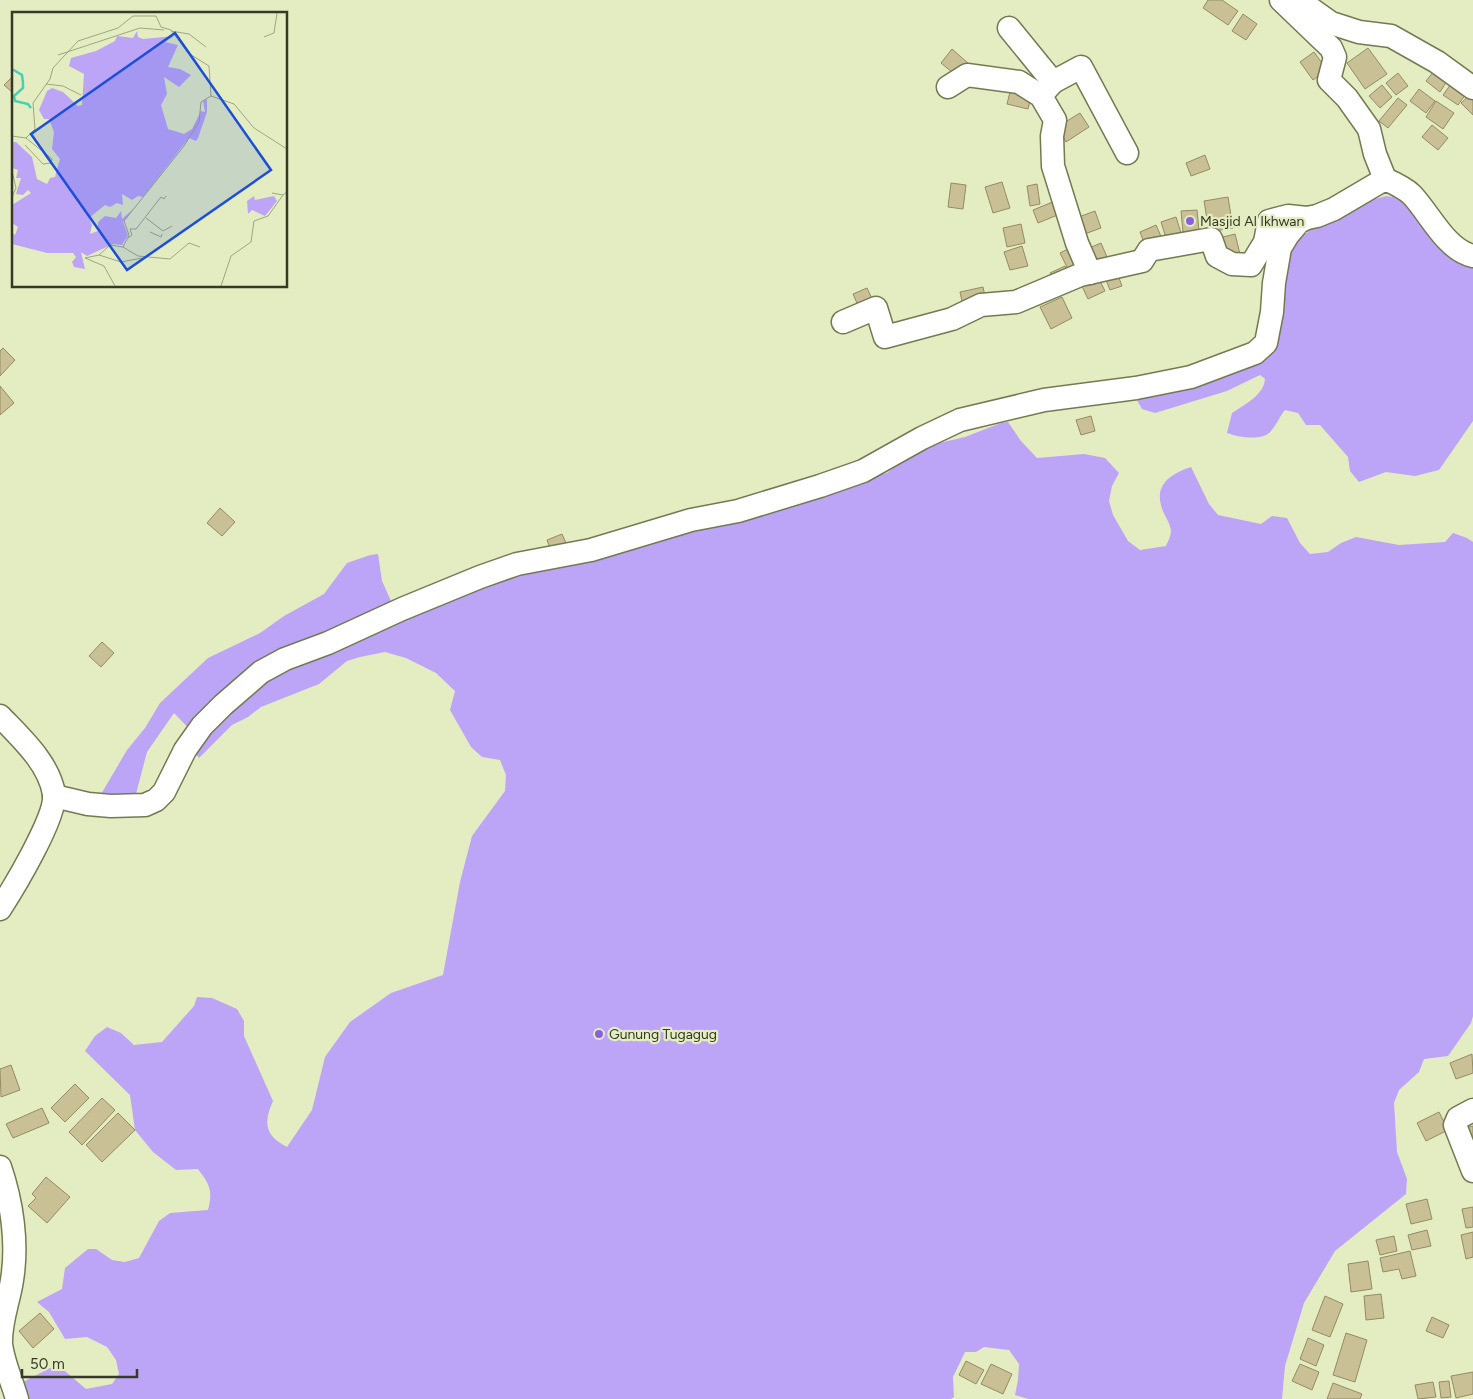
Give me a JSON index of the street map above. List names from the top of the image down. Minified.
{"places":["Masjid Al Ikhwan","Gunung Tugagug"],"scale_bar":"50 m"}
